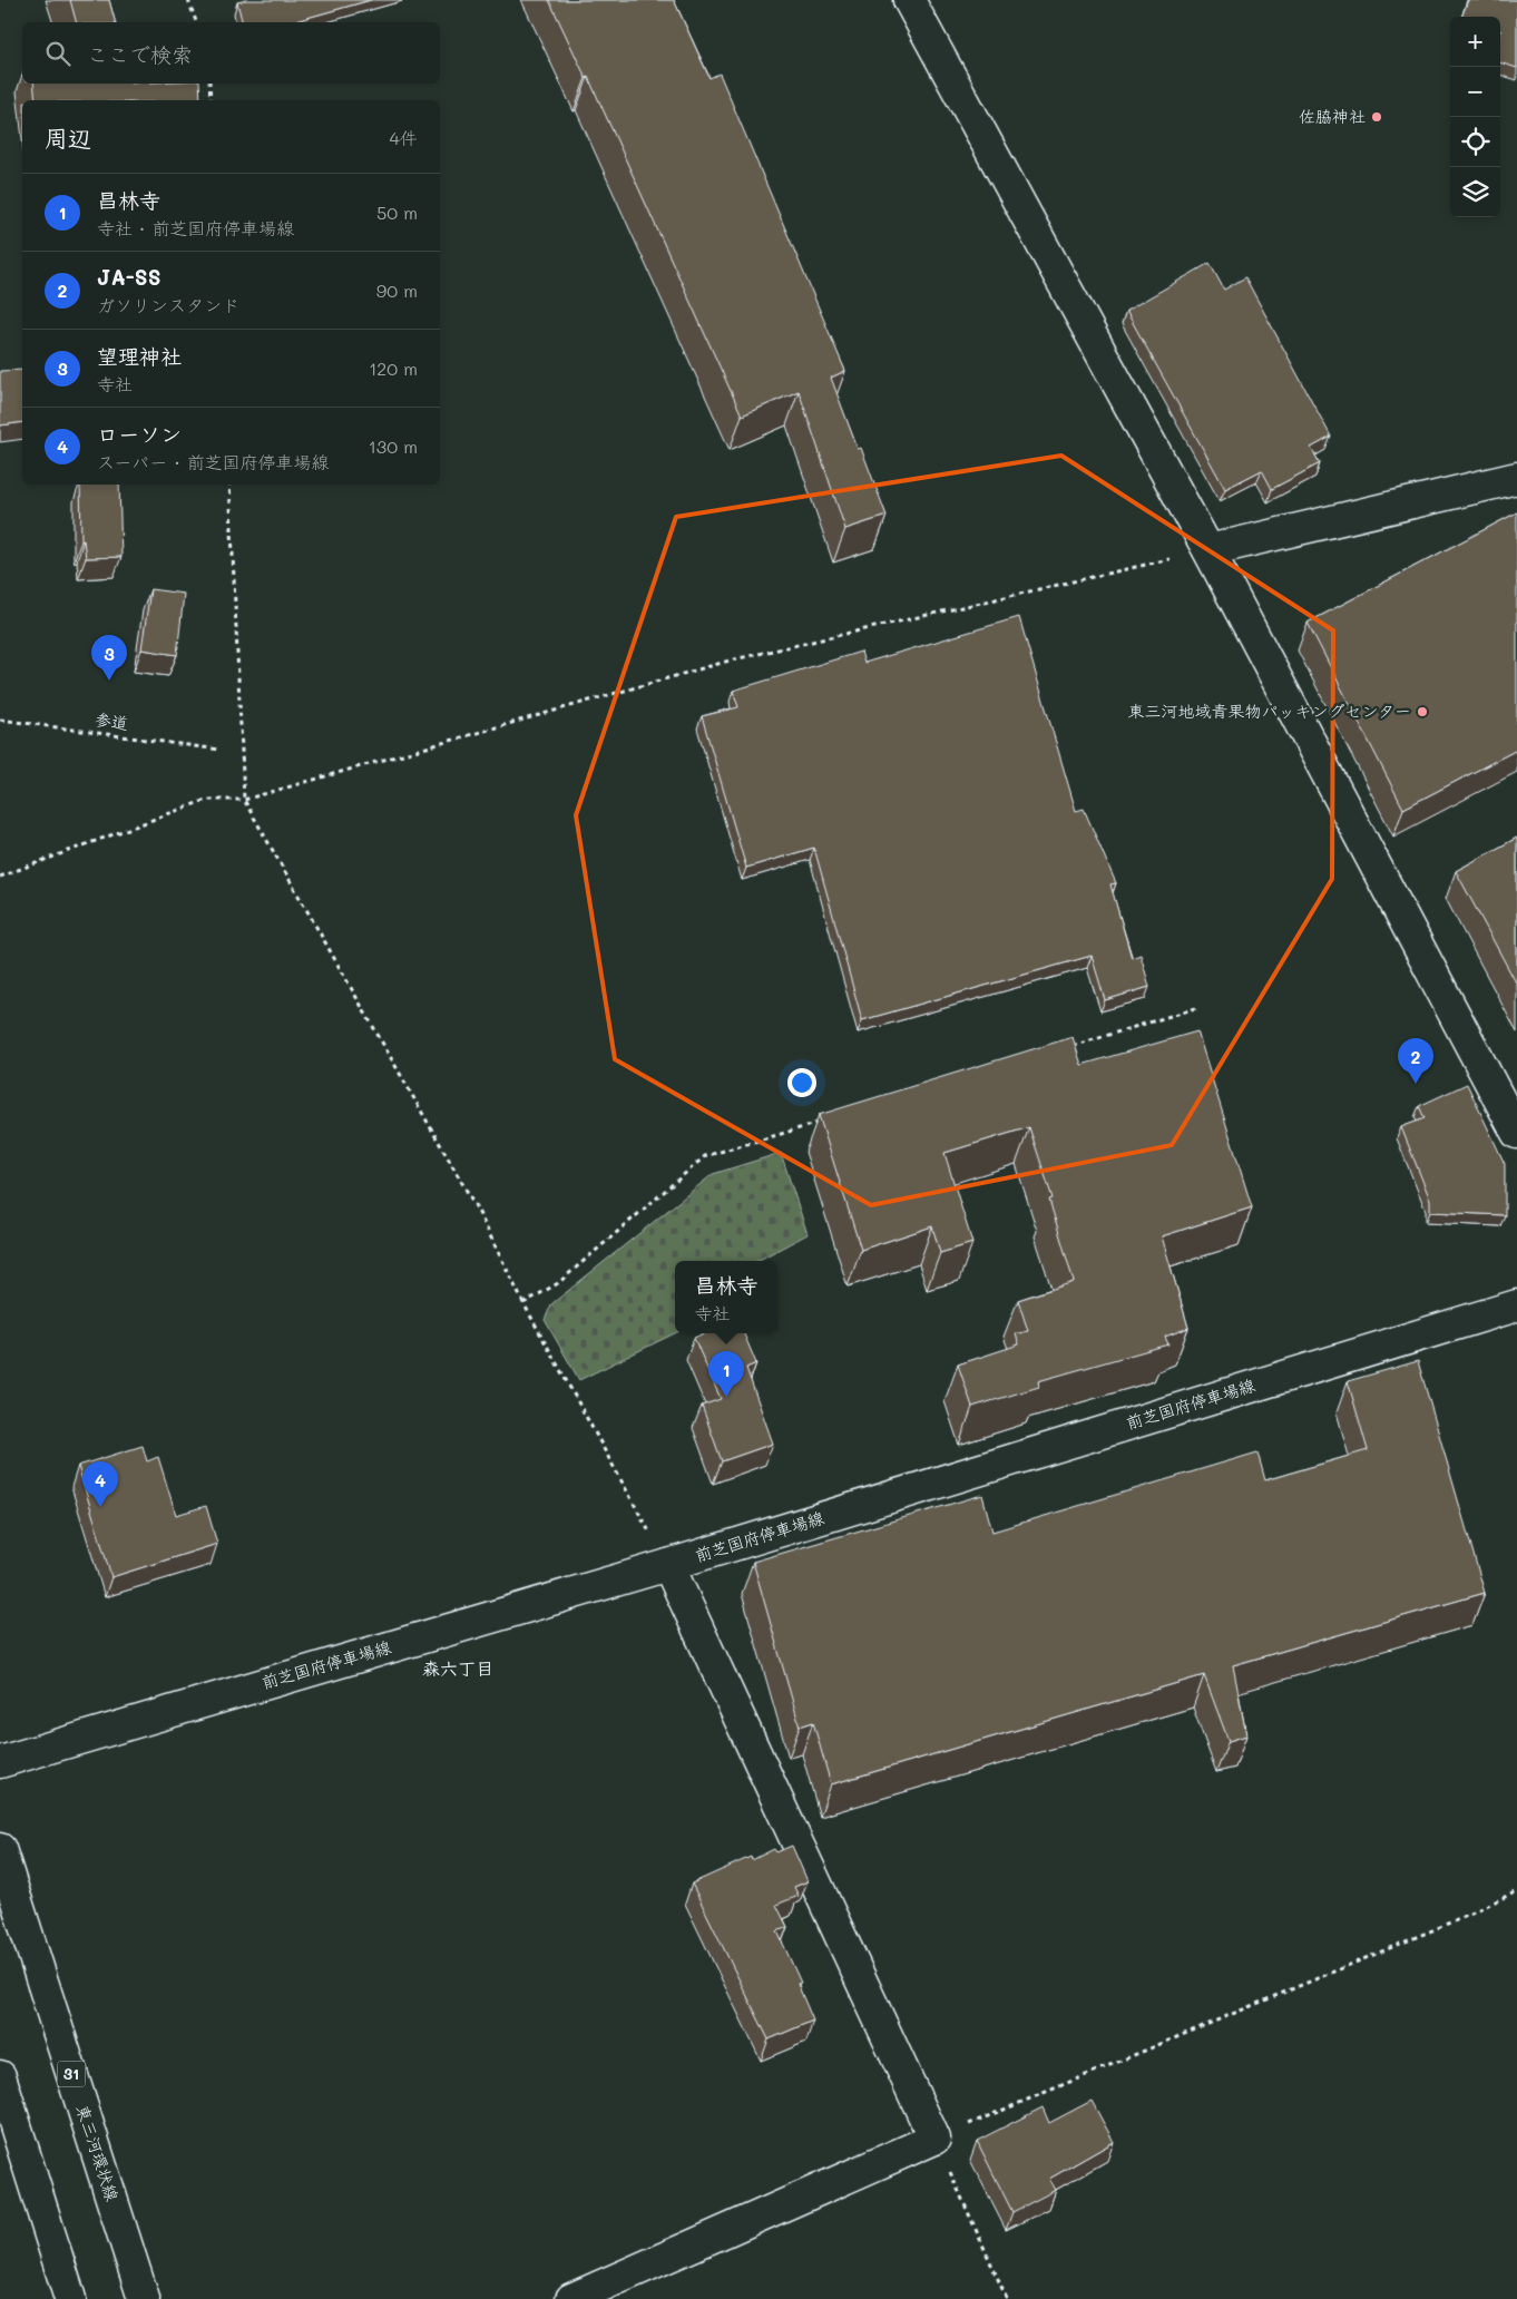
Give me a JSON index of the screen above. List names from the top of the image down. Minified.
{"streets":{"street":["前芝国府停車場線","31","東三河環状線"],"path":["参道"]},"districts":["森六丁目"],"places":["佐脇神社","東三河地域青果物パッキングセンター"],"page":{"map_buttons":["+","−"],"search":"ここで検索","heading":["周辺","4件"],"list":[{"mark":"1","name":"昌林寺","note":"寺社 · 前芝国府停車場線","value":"50 m"},{"mark":"2","name":"JA-SS","note":"ガソリンスタンド","value":"90 m"},{"mark":"3","name":"望理神社","note":"寺社","value":"120 m"},{"mark":"4","name":"ローソン","note":"スーパー · 前芝国府停車場線","value":"130 m"}],"pins":["3","2","1","4"],"popup":["昌林寺","寺社"]}}
